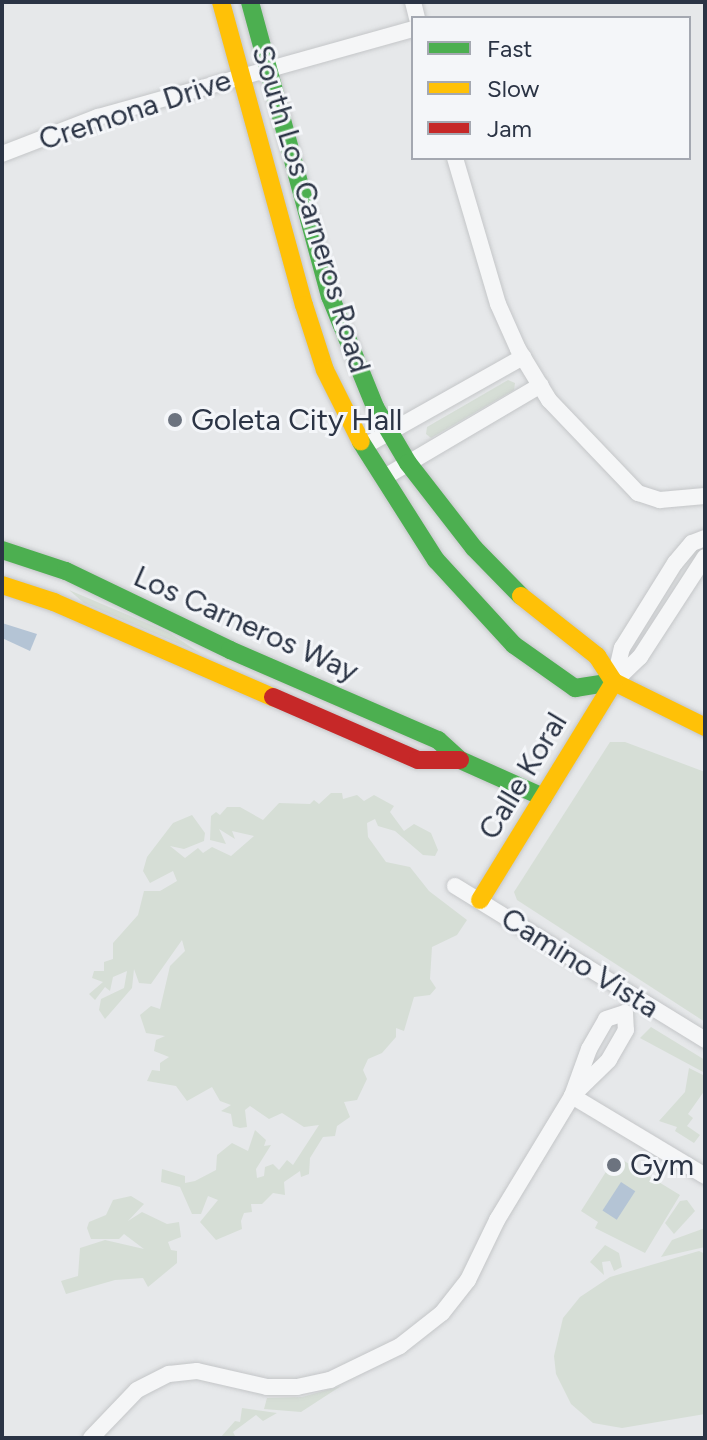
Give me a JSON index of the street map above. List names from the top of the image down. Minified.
{"streets":{"main road":["South Los Carneros Road","Los Carneros Way","Calle Koral"],"street":["Cremona Drive","Camino Vista"]},"crossings":[["Cremona Drive","South Los Carneros Road"],["South Los Carneros Road","Calle Koral"],["Los Carneros Way","Calle Koral"],["Calle Koral","Camino Vista"]],"places":["Goleta City Hall","Gym"],"legend":["Fast","Slow","Jam"]}
